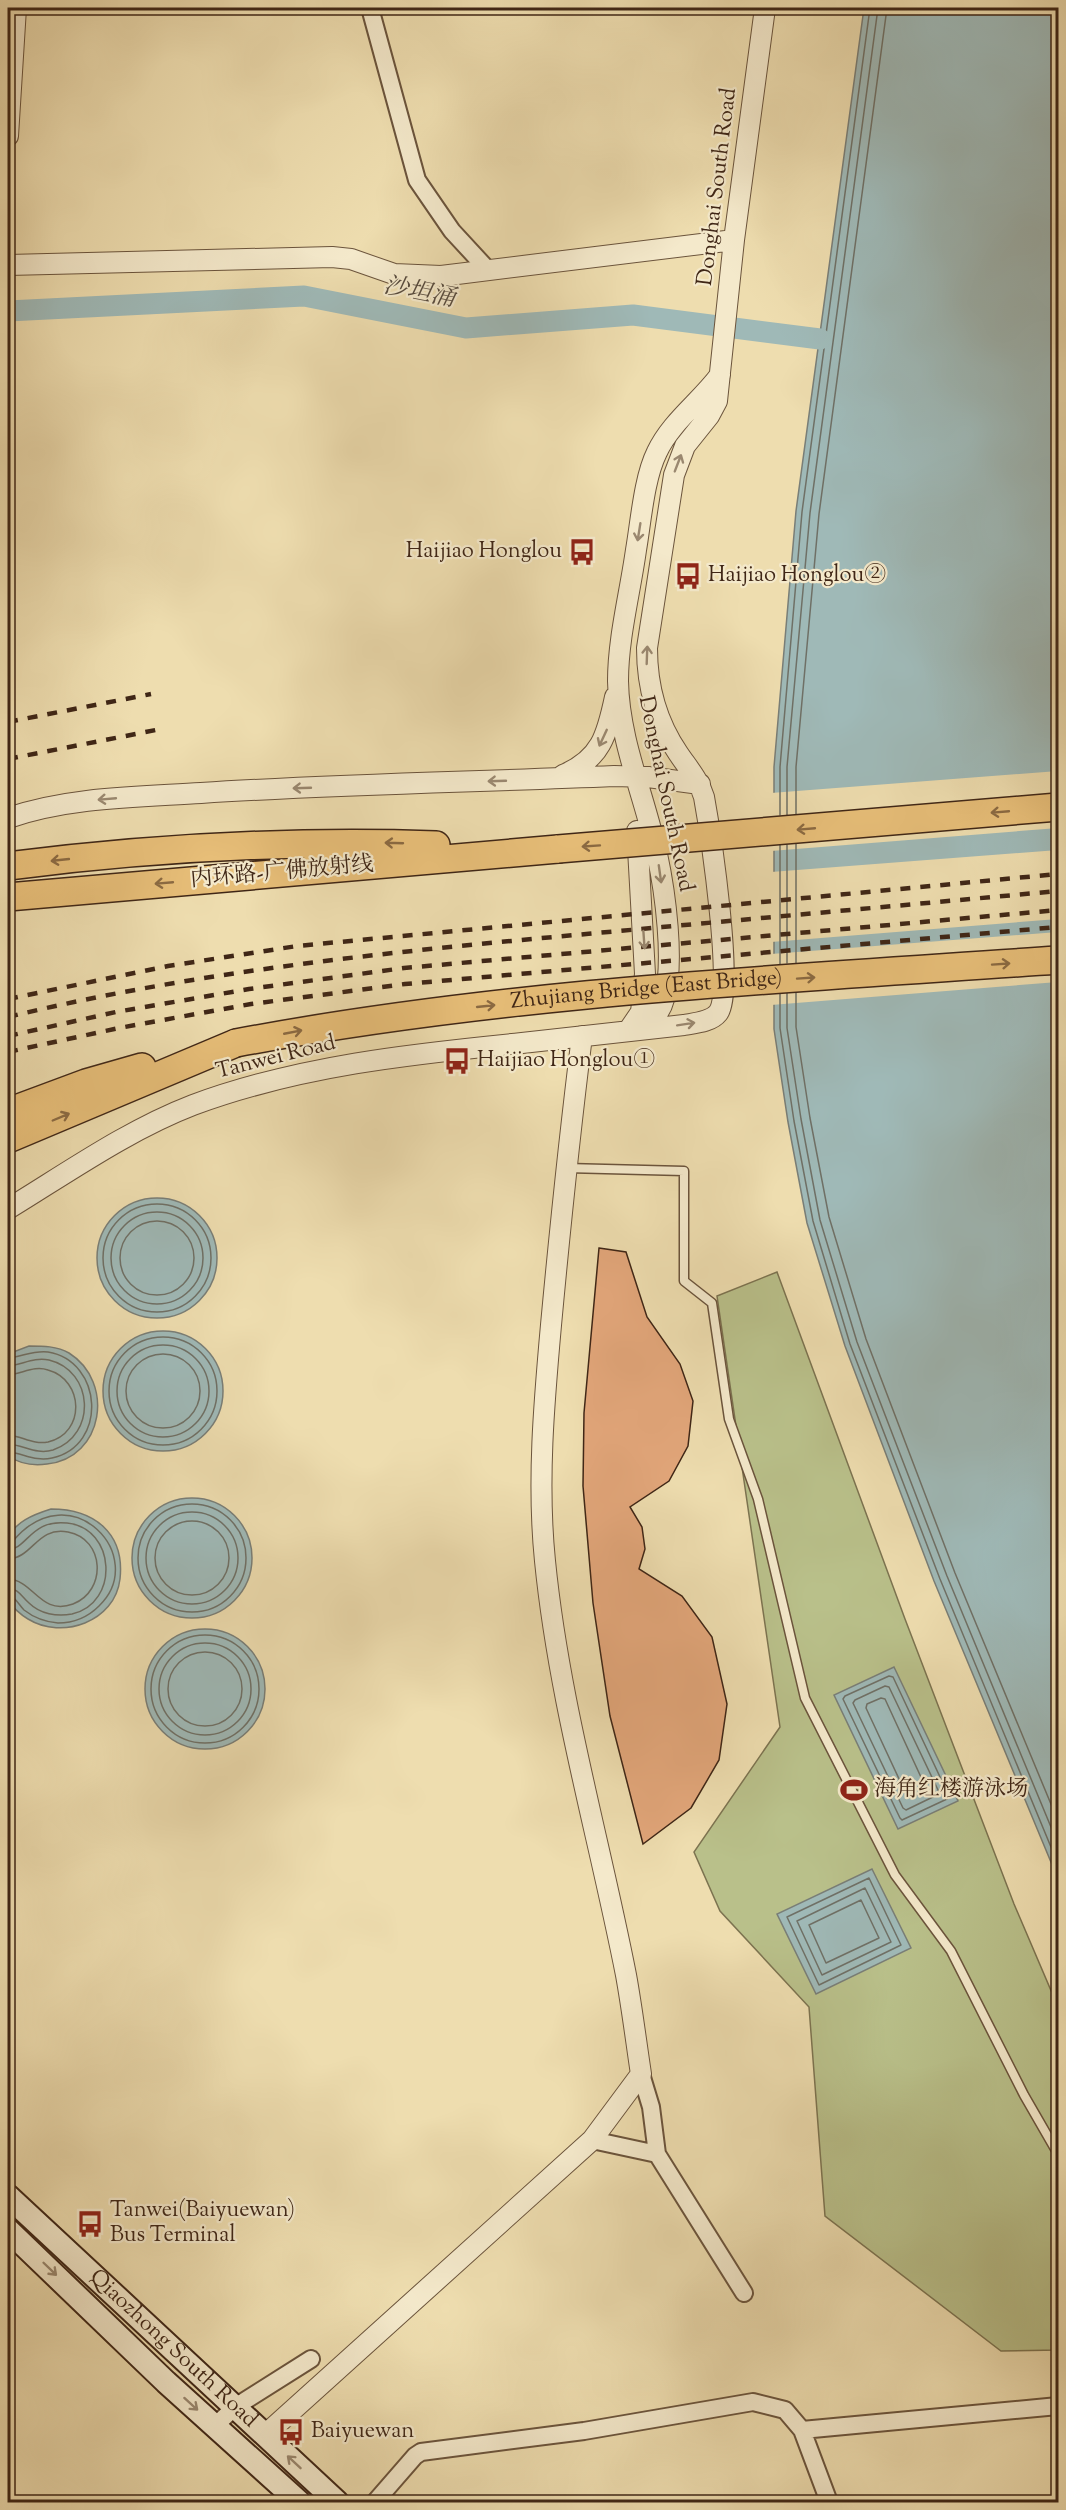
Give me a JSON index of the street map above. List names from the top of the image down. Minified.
{"streets":{"highway":["内环路-广佛放射线","Zhujiang Bridge (East Bridge)"],"main road":["Qiaozhong South Road"],"street":["Donghai South Road","Tanwei Road"]},"crossings":[["Donghai South Road","Tanwei Road"]],"water":["沙坦涌"],"places":{"bus stop":["Haijiao Honglou","Haijiao Honglou②","Haijiao Honglou①","Tanwei(Baiyuewan) Bus Terminal","Baiyuewan"],"sports":["海角红楼游泳场"]}}
